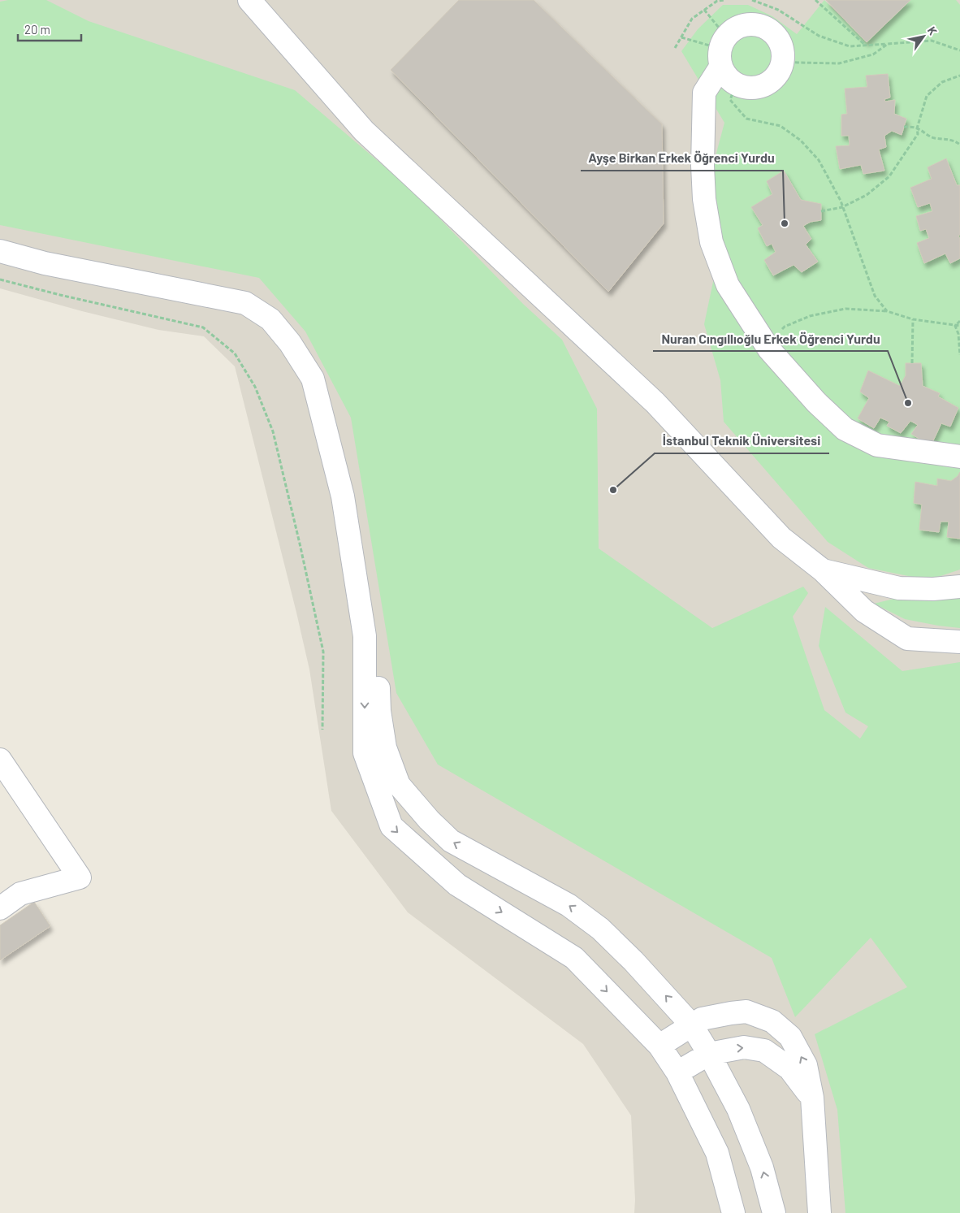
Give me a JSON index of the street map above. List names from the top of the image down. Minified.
{"places":["Ayşe Birkan Erkek Öğrenci Yurdu","Nuran Cıngıllıoğlu Erkek Öğrenci Yurdu","İstanbul Teknik Üniversitesi"],"scale_bar":"20 m","north":"top right"}
